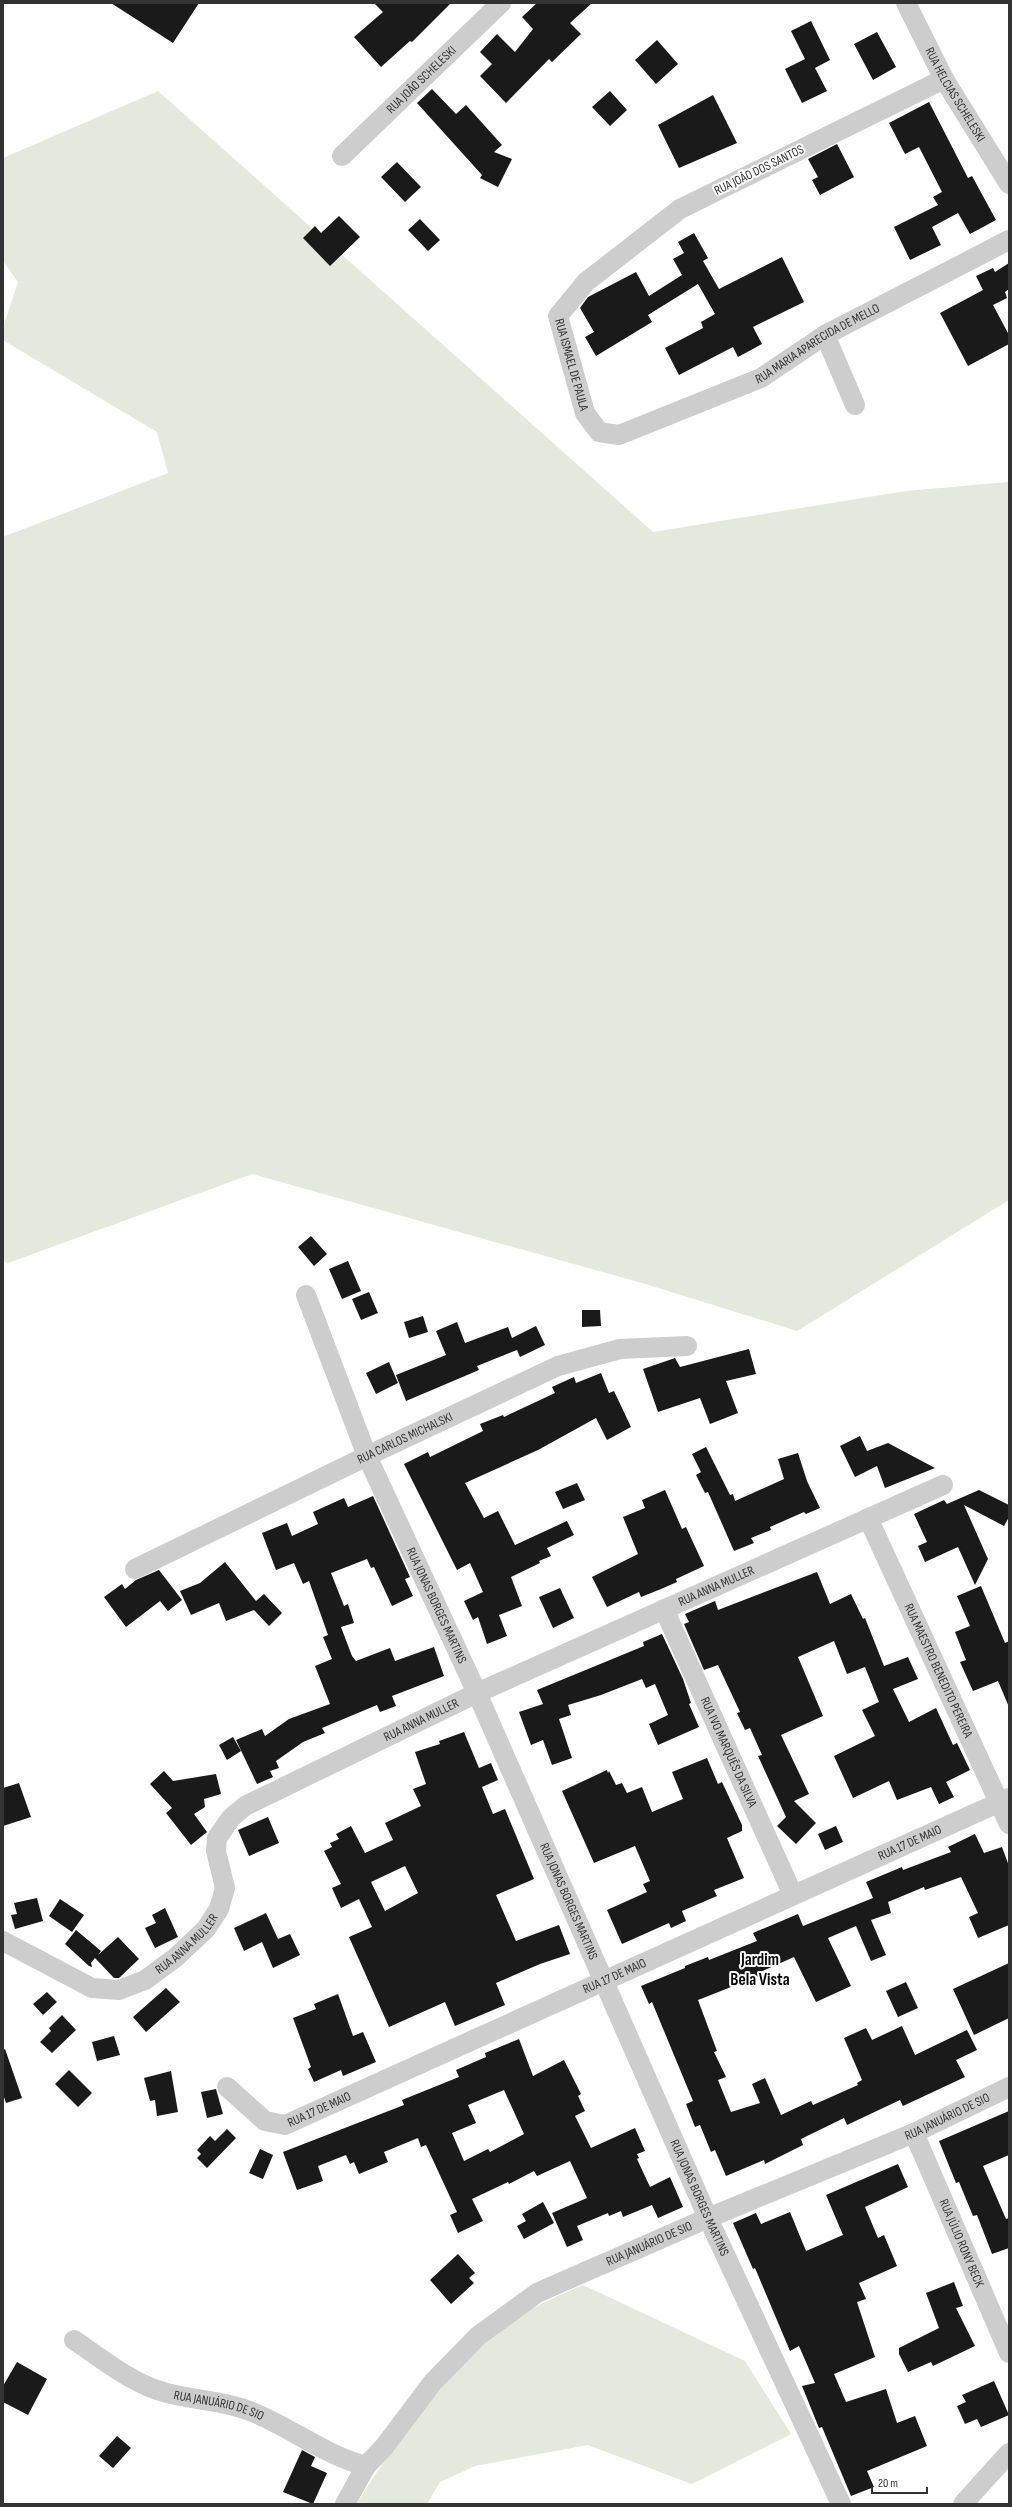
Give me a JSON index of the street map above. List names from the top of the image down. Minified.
{"streets":{"street":["RUA JOÃO SCHELESKI","RUA HELCIAS SCHELESKI","RUA JOÃO DOS SANTOS","RUA MARIA APARECIDA DE MELLO","RUA ISMAEL DE PAULA","RUA CARLOS MICHALSKI","RUA ANNA MULLER","RUA JONAS BORGES MARTINS","RUA MAESTRO BENEDITO PEREIRA","RUA IVO MARQUÊS DA SILVA","RUA 17 DE MAIO","RUA JANUÁRIO DE SIO","RUA JÚLIO RONY BECK"]},"crossings":[["RUA HELCIAS SCHELESKI","RUA JOÃO DOS SANTOS"],["RUA JOÃO DOS SANTOS","RUA ISMAEL DE PAULA"],["RUA MARIA APARECIDA DE MELLO","RUA ISMAEL DE PAULA"],["RUA CARLOS MICHALSKI","RUA JONAS BORGES MARTINS"],["RUA ANNA MULLER","RUA JONAS BORGES MARTINS"],["RUA ANNA MULLER","RUA MAESTRO BENEDITO PEREIRA"],["RUA ANNA MULLER","RUA IVO MARQUÊS DA SILVA"],["RUA JONAS BORGES MARTINS","RUA 17 DE MAIO"],["RUA JONAS BORGES MARTINS","RUA JANUÁRIO DE SIO"],["RUA MAESTRO BENEDITO PEREIRA","RUA 17 DE MAIO"],["RUA IVO MARQUÊS DA SILVA","RUA 17 DE MAIO"],["RUA JANUÁRIO DE SIO","RUA JÚLIO RONY BECK"]],"districts":["Jardim Bela Vista"],"scale_bar":"20 m"}
